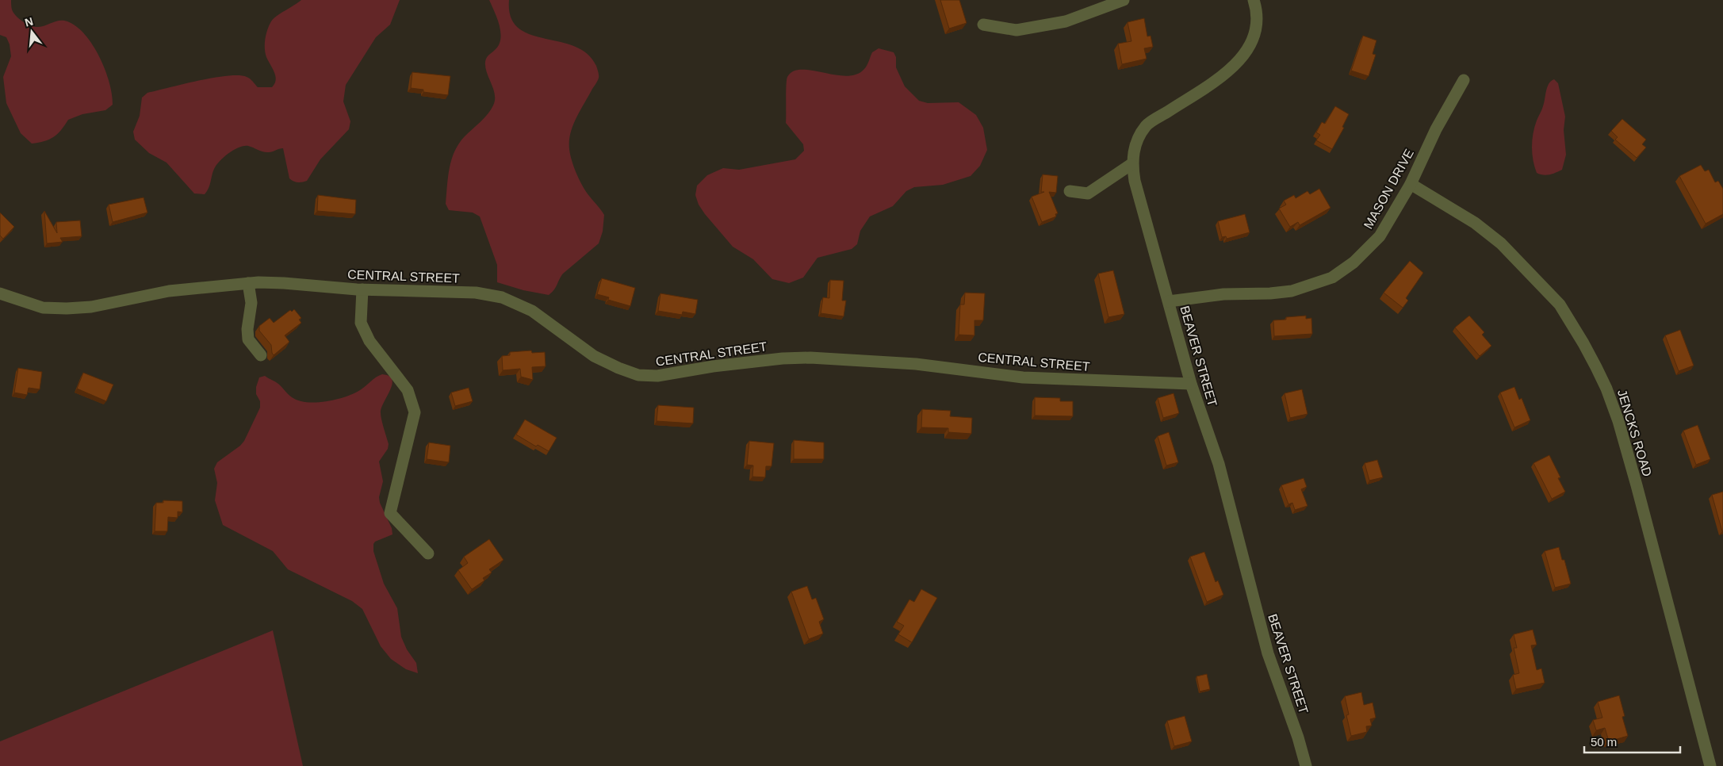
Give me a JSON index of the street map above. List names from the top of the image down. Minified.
{"streets":{"street":["MASON DRIVE","CENTRAL STREET","BEAVER STREET","JENCKS ROAD"]},"crossings":[["MASON DRIVE","BEAVER STREET"],["MASON DRIVE","JENCKS ROAD"],["CENTRAL STREET","BEAVER STREET"]],"scale_bar":"50 m","north":"top"}
